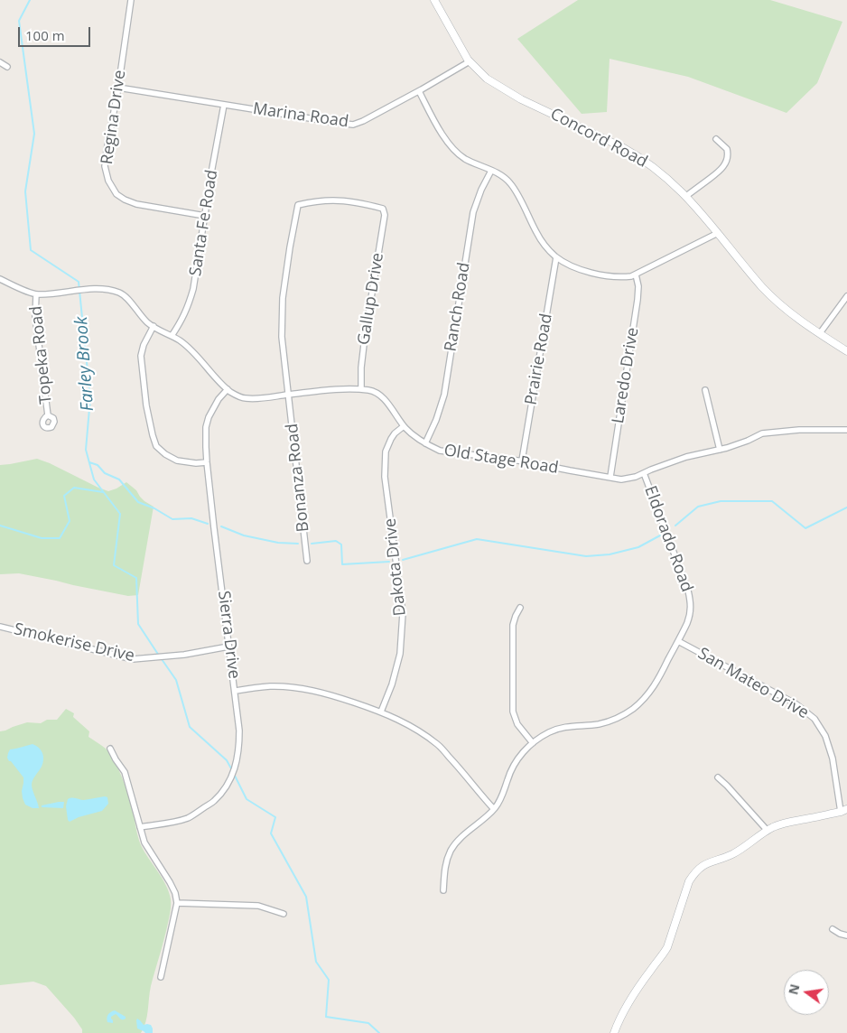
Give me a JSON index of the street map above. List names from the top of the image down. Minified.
{"streets":{"main road":["Concord Road"],"street":["Marina Road","Regina Drive","Santa Fe Road","Gallup Drive","Ranch Road","Topeka Road","Prairie Road","Laredo Drive","Old Stage Road","Bonanza Road","Eldorado Road","Dakota Drive","Sierra Drive","Smokerise Drive","San Mateo Drive"]},"crossings":[["Marina Road","Regina Drive"],["Marina Road","Concord Road"],["Marina Road","Santa Fe Road"],["Regina Drive","Santa Fe Road"],["Santa Fe Road","Old Stage Road"],["Gallup Drive","Old Stage Road"],["Gallup Drive","Bonanza Road"],["Ranch Road","Old Stage Road"],["Topeka Road","Old Stage Road"],["Prairie Road","Old Stage Road"],["Laredo Drive","Old Stage Road"],["Old Stage Road","Bonanza Road"],["Old Stage Road","Eldorado Road"],["Old Stage Road","Dakota Drive"],["Old Stage Road","Sierra Drive"],["Eldorado Road","San Mateo Drive"],["Sierra Drive","Smokerise Drive"]],"water":["Farley Brook"],"scale_bar":"100 m","north":"left"}
